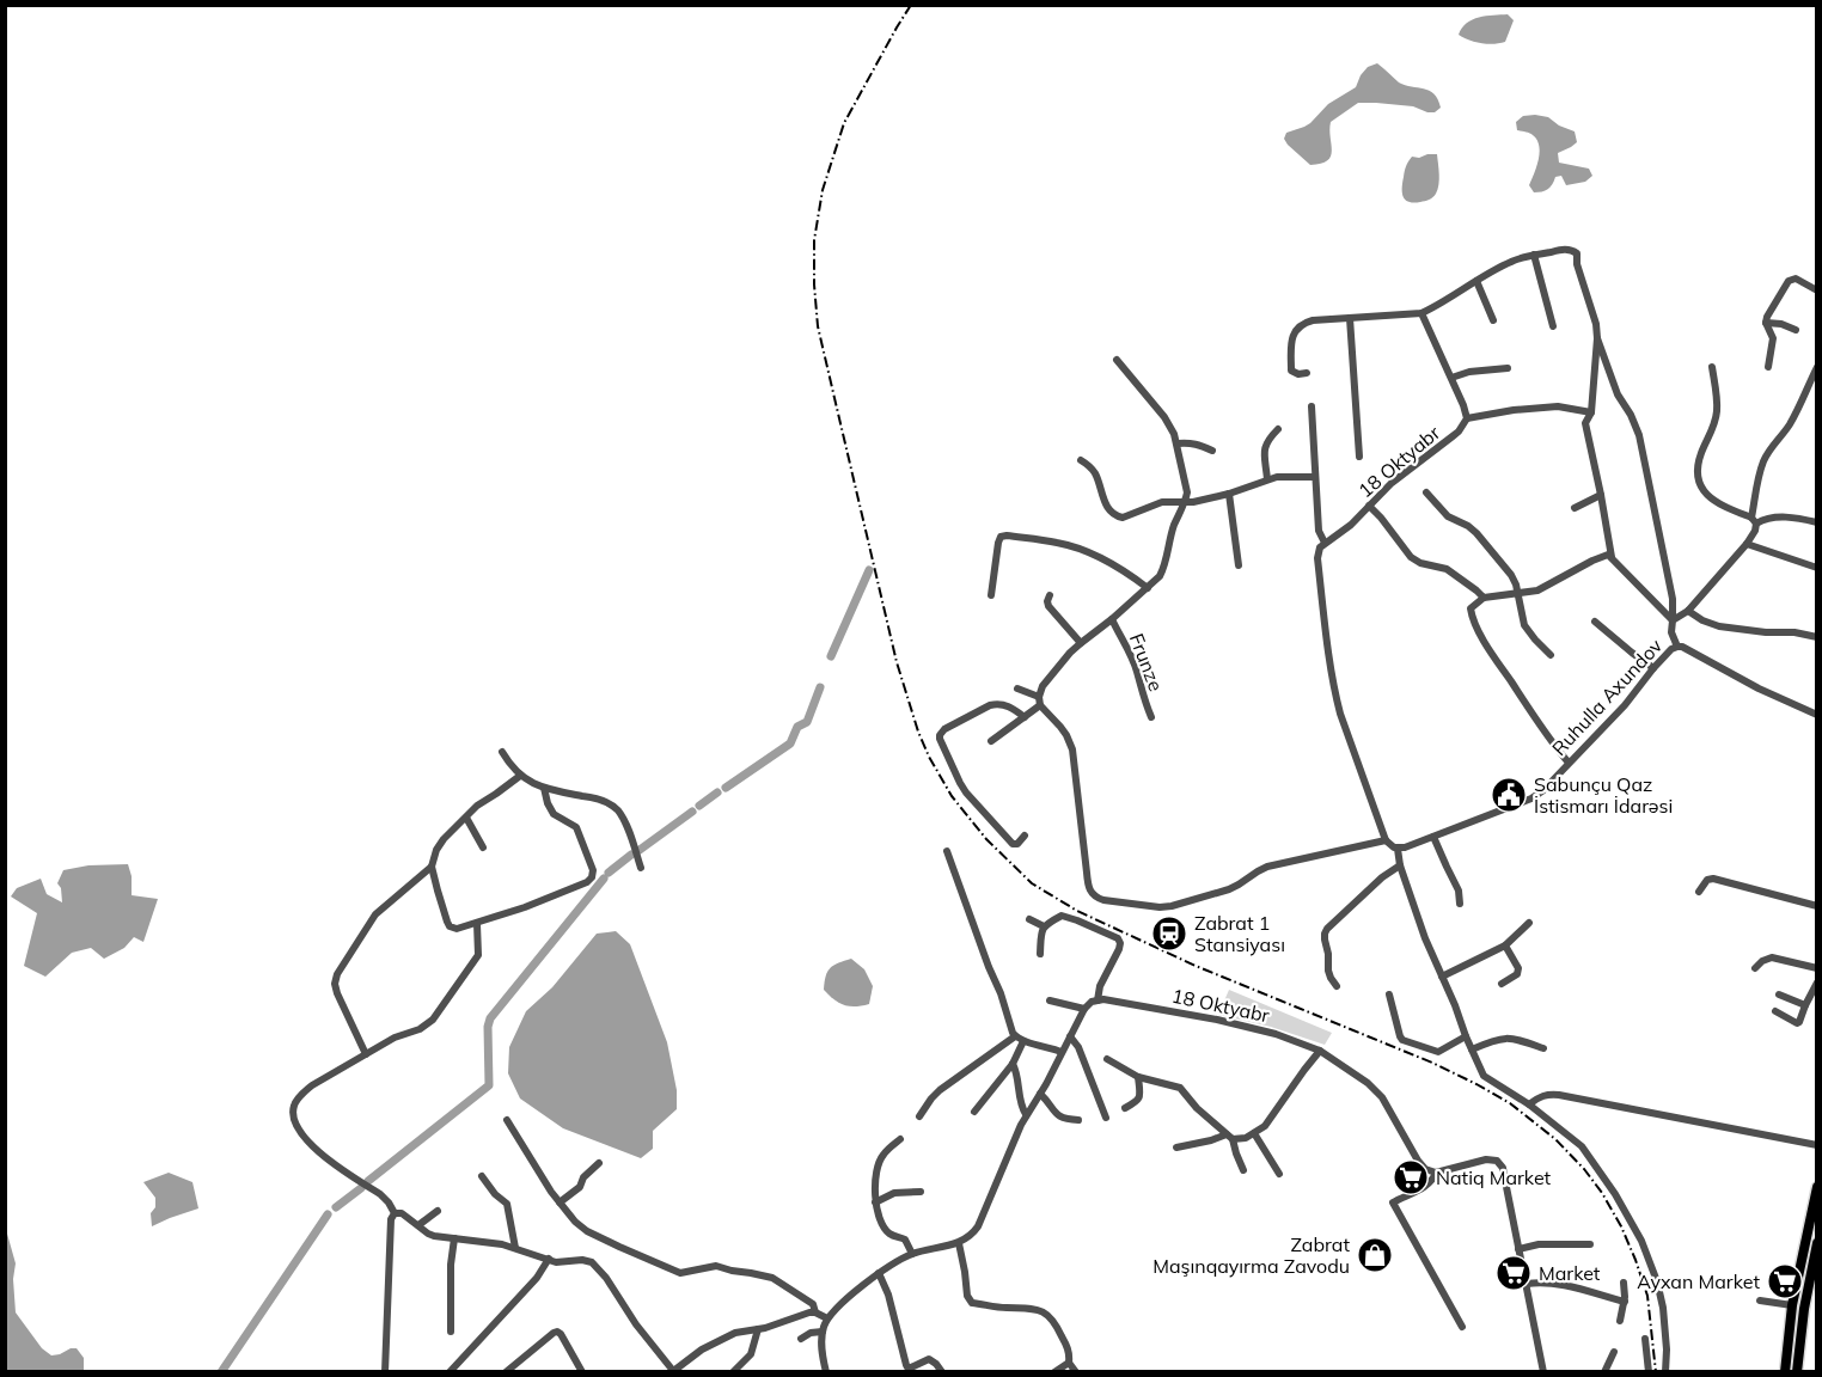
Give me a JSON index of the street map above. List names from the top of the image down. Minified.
{"streets":{"street":["18 Oktyabr","Frunze","Ruhulla Axundov"]},"places":{"public building":["Sabunçu Qaz İstismarı İdarəsi"],"station":["Zabrat 1 Stansiyası"],"supermarket":["Natiq Market","Market","Ayxan Market"],"shop":["Zabrat Maşınqayırma Zavodu"]}}
